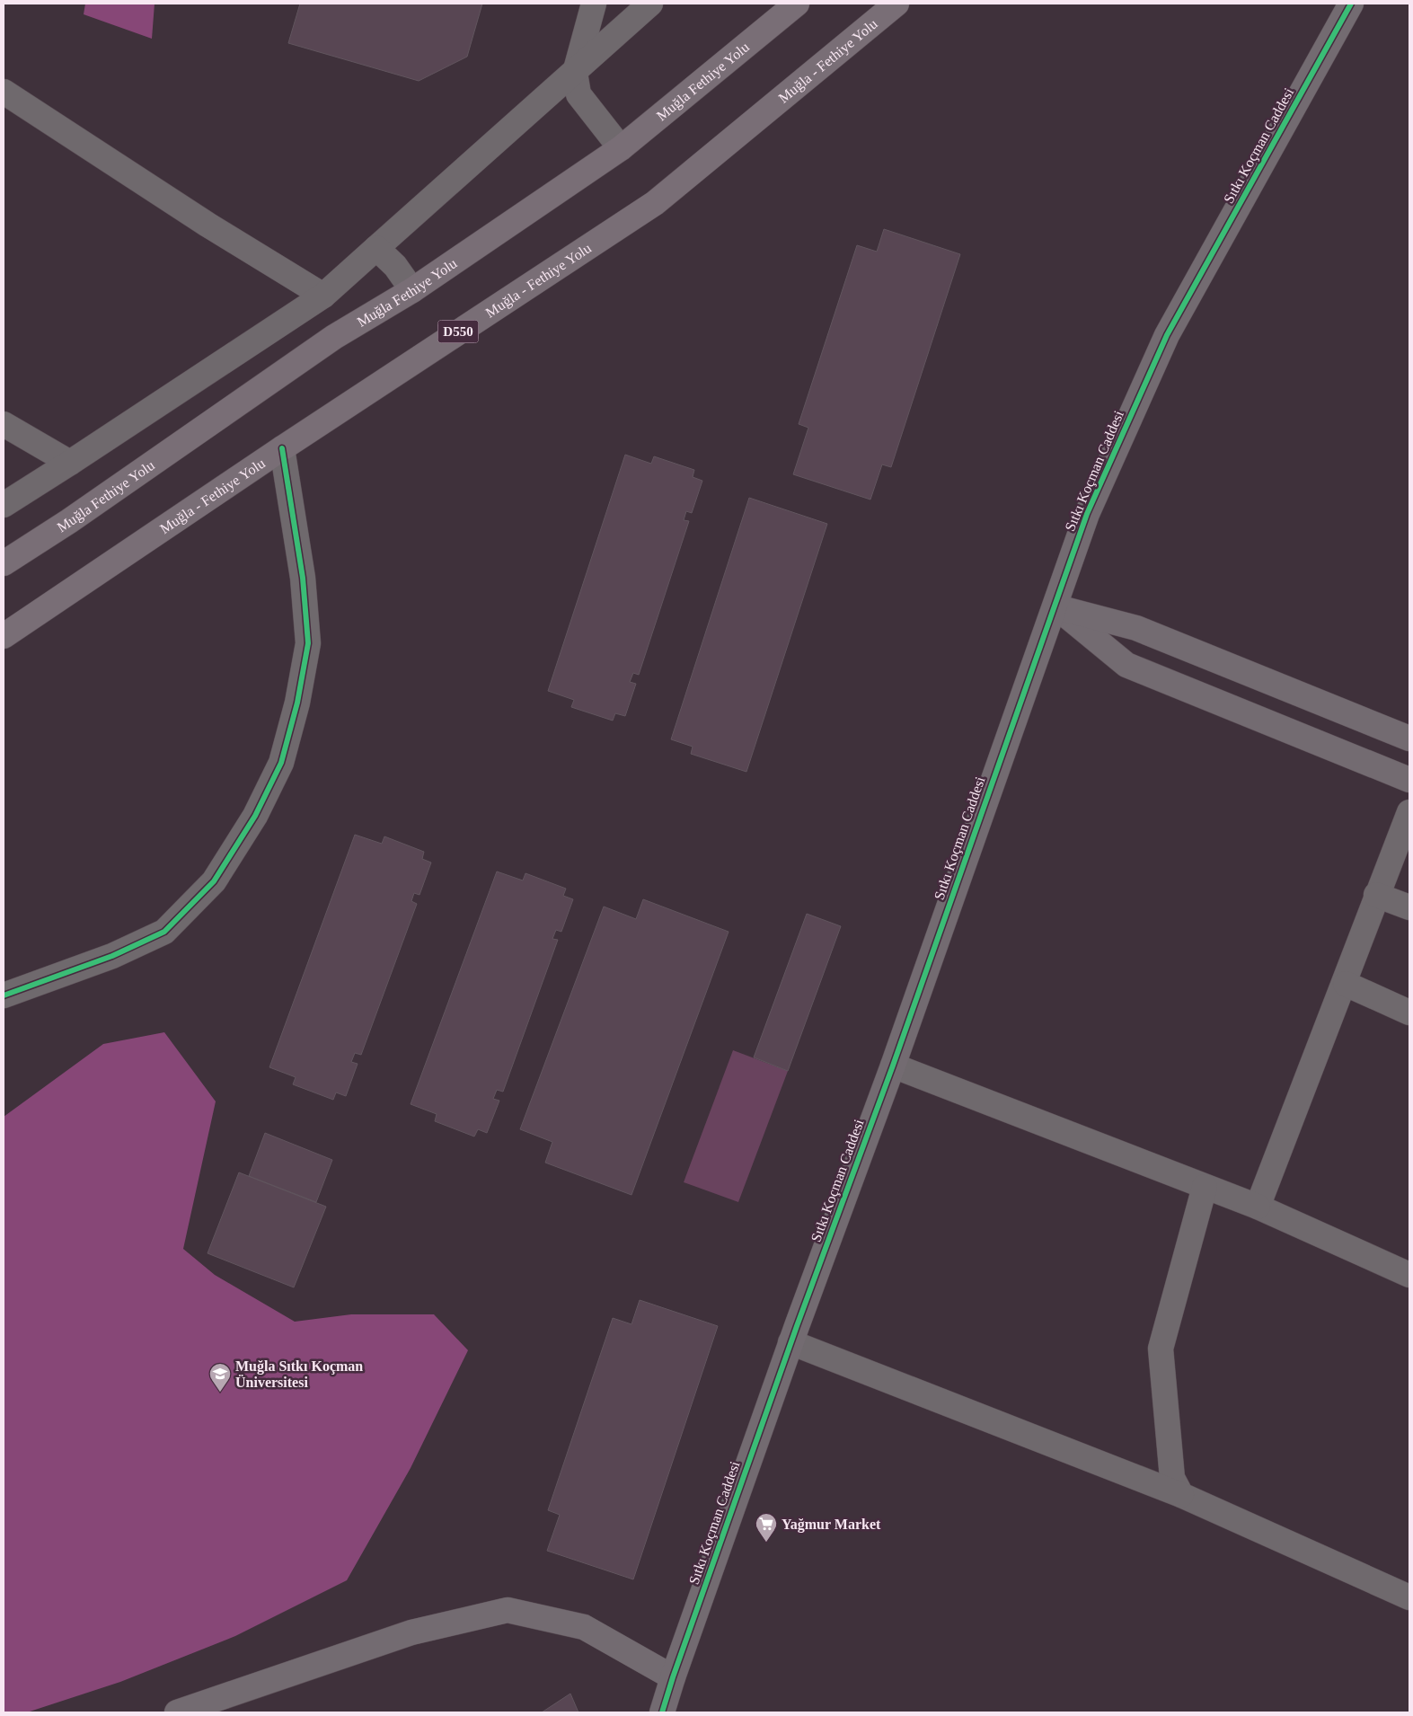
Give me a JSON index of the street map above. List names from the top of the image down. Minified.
{"streets":{"highway":["Muğla - Fethiye Yolu","Muğla Fethiye Yolu","D550"],"street":["Sıtkı Koçman Caddesi"]},"places":{"school or university":["Muğla Sıtkı Koçman Üniversitesi"],"supermarket":["Yağmur Market"]}}
